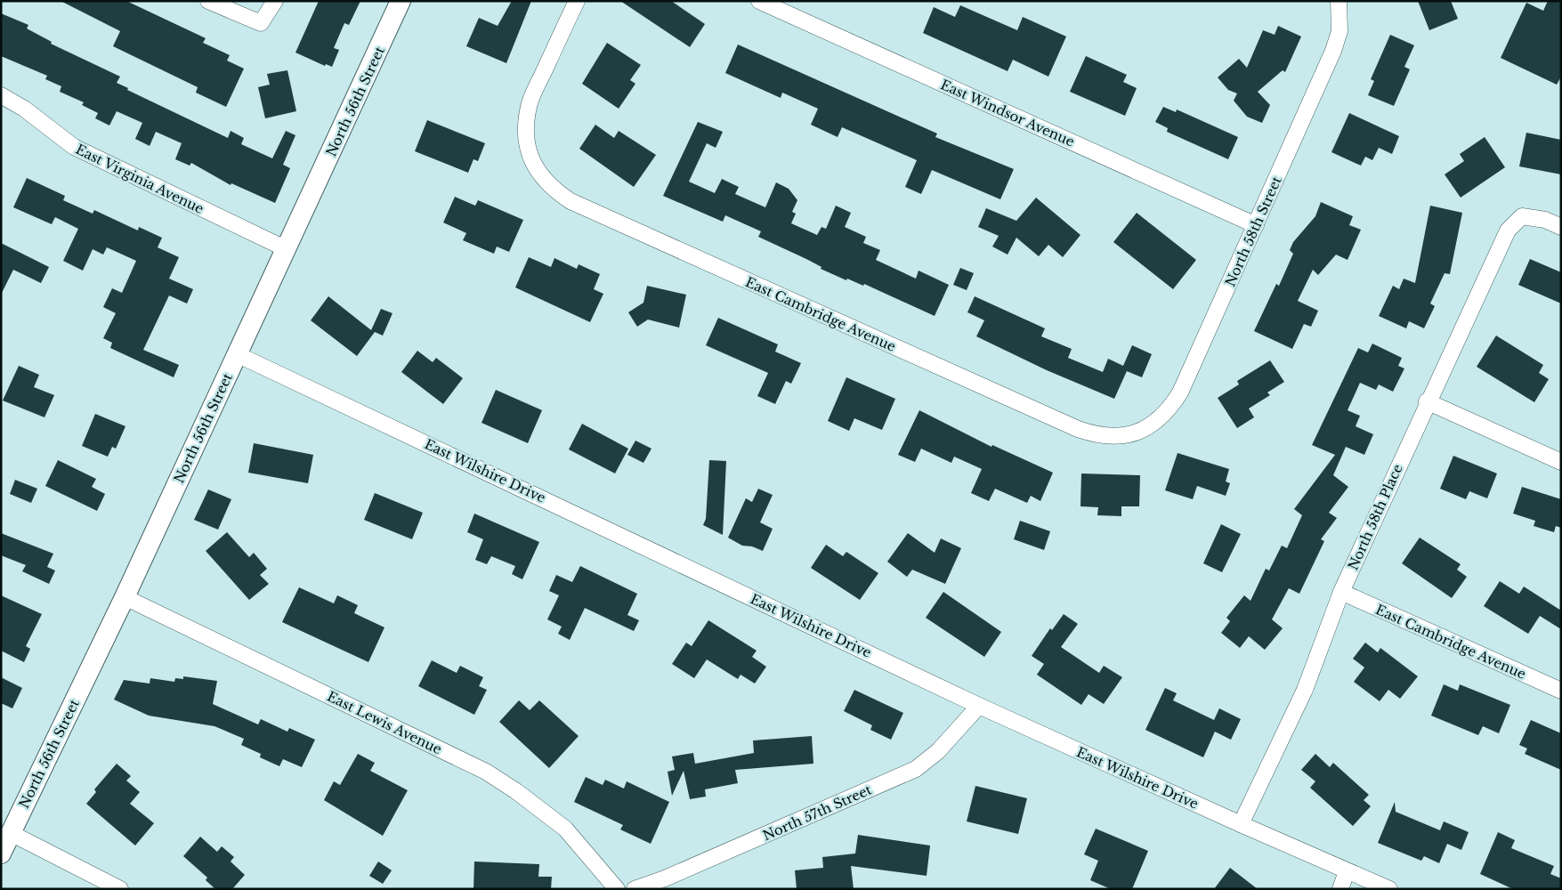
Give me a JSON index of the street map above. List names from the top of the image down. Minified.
{"streets":{"street":["North 56th Street","East Windsor Avenue","East Virginia Avenue","North 58th Street","East Cambridge Avenue","East Wilshire Drive","North 58th Place","East Lewis Avenue","North 57th Street"]},"crossings":[["North 56th Street","East Virginia Avenue"],["North 56th Street","East Wilshire Drive"],["North 56th Street","East Lewis Avenue"],["East Windsor Avenue","North 58th Street"],["North 58th Street","East Cambridge Avenue"],["East Cambridge Avenue","North 58th Place"],["East Wilshire Drive","North 58th Place"],["East Wilshire Drive","North 57th Street"]]}
